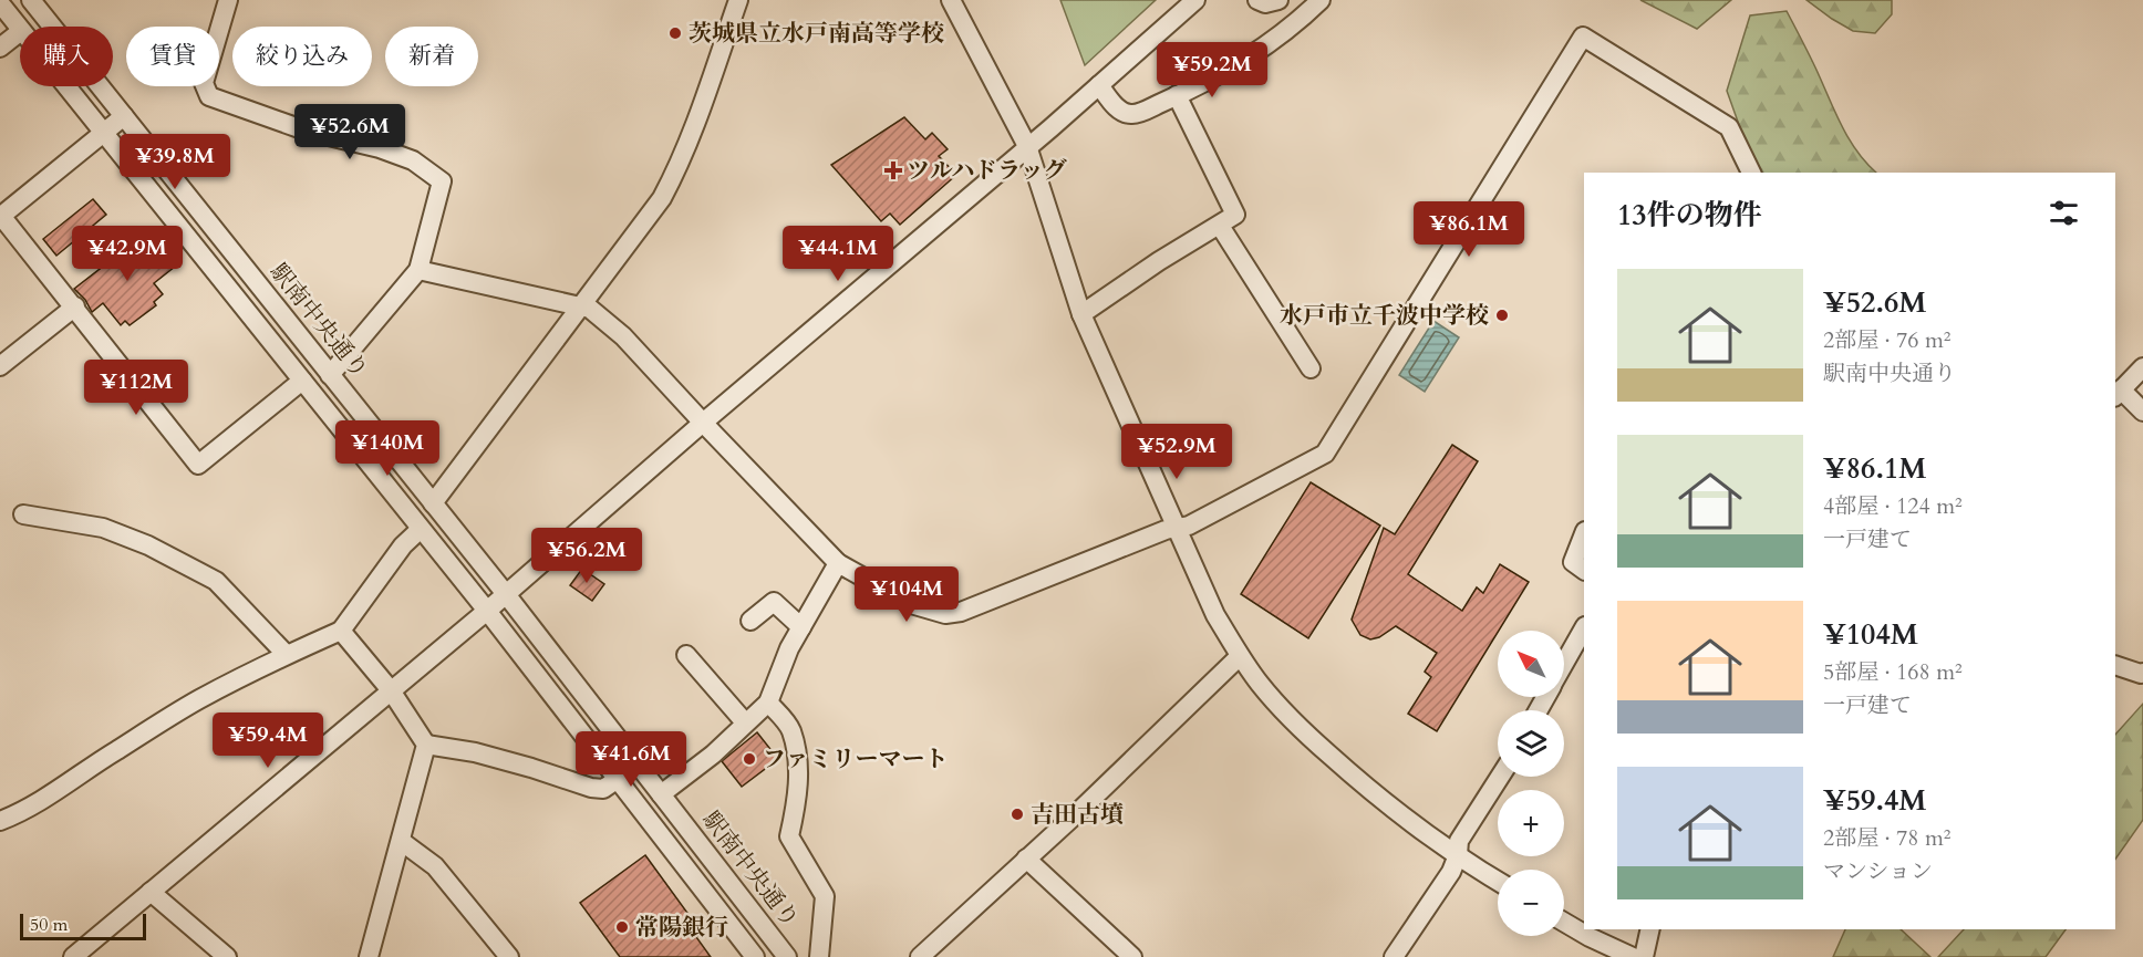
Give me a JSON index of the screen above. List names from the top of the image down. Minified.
{"streets":{"street":["駅南中央通り"]},"places":{"other":["茨城県立水戸南高等学校","水戸市立千波中学校","ファミリーマート","吉田古墳","常陽銀行"],"health":["ツルハドラッグ"]},"scale_bar":"50 m","north":"top left","page":{"chip":["購入","賃貸","絞り込み","新着"],"price":["¥59.2M","¥52.6M","¥39.8M","¥86.1M","¥42.9M","¥44.1M","¥112M","¥140M","¥52.9M","¥56.2M","¥104M","¥59.4M","¥41.6M"],"heading":"13件の物件","list":[{"name":"¥52.6M","note":"2部屋 · 76 m² · 駅南中央通り"},{"name":"¥86.1M","note":"4部屋 · 124 m² · 一戸建て"},{"name":"¥104M","note":"5部屋 · 168 m² · 一戸建て"},{"name":"¥59.4M","note":"2部屋 · 78 m² · マンション"}],"map_buttons":["+","−"],"scale":"50 m"}}
